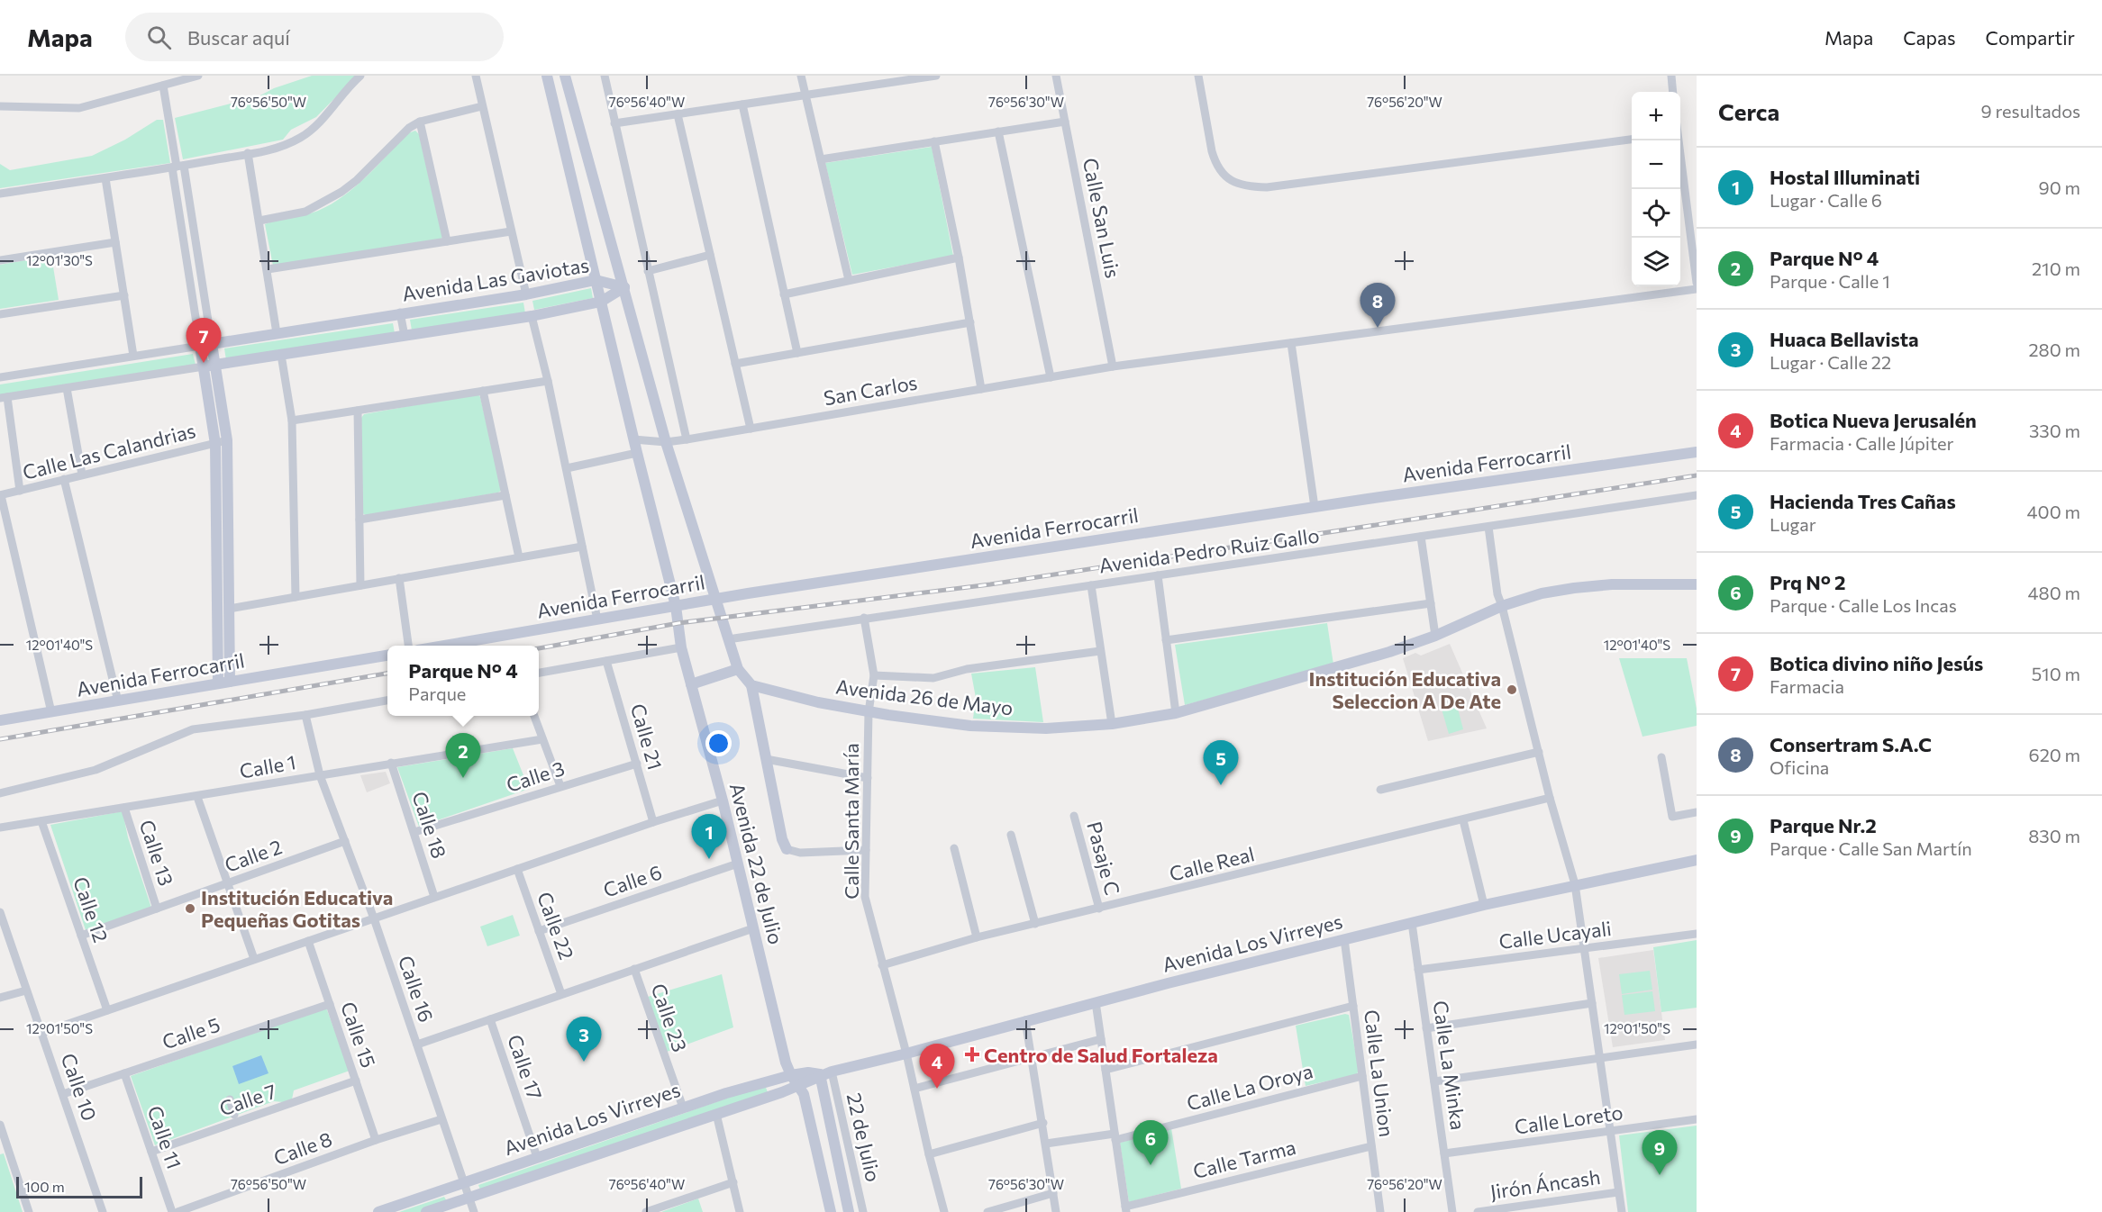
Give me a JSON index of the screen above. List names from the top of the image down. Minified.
{"streets":{"street":["Calle San Luis","Avenida Las Gaviotas","San Carlos","Calle Las Calandrias","Avenida Ferrocarril","Avenida Pedro Ruiz Gallo","Avenida 26 de Mayo","Calle 21","Calle 1","Calle 3","Calle Santa María","Calle 18","Calle 13","Calle 2","Pasaje C","Avenida 22 de Julio","Calle Real","Calle 6","Calle 12","Calle 22","Calle Ucayali","Avenida Los Virreyes","Calle 16","Calle 23","Calle 5","Calle 15","Calle La Minka","Calle 17","Calle La Union","Calle 10","Calle La Oroya","Calle 7","Calle Loreto","Calle 11","22 de Julio","Calle 8","Calle Tarma","Jirón Áncash"]},"crossings":[["Calle San Luis","San Carlos"],["Avenida Las Gaviotas","Avenida 22 de Julio"],["San Carlos","Avenida 22 de Julio"],["Avenida Ferrocarril","Avenida 22 de Julio"],["Avenida Pedro Ruiz Gallo","Calle Santa María"],["Avenida 26 de Mayo","Calle Santa María"],["Calle 21","Calle 3"],["Calle 1","Calle 18"],["Calle 1","Calle 13"],["Calle 1","Calle 12"],["Calle 1","Calle 16"],["Calle 3","Calle 18"],["Calle Santa María","Calle Real"],["Calle Santa María","Avenida Los Virreyes"],["Calle 13","Calle 2"],["Calle 2","Calle 12"],["Calle 2","Calle 16"],["Pasaje C","Calle Real"],["Avenida 22 de Julio","Calle 6"],["Avenida 22 de Julio","Avenida Los Virreyes"],["Calle 6","Calle 22"],["Calle Ucayali","Calle La Minka"],["Avenida Los Virreyes","Calle 16"],["Avenida Los Virreyes","Calle 23"],["Avenida Los Virreyes","Calle La Minka"],["Avenida Los Virreyes","Calle 17"],["Avenida Los Virreyes","Calle La Union"],["Avenida Los Virreyes","22 de Julio"],["Calle 16","Calle 8"],["Calle 5","Calle 15"],["Calle 5","Calle 10"],["Calle 5","Calle 11"],["Calle 15","Calle 7"],["Calle 15","Calle 8"],["Calle La Minka","Calle Loreto"],["Calle La Union","Calle La Oroya"],["Calle La Union","Calle Tarma"],["Calle 7","Calle 11"]],"places":{"other":["Institución Educativa Seleccion A De Ate","Institución Educativa Pequeñas Gotitas"],"health":["Centro de Salud Fortaleza"]},"scale_bar":"100 m","page":{"header":"Mapa","search":"Buscar aquí","nav":["Mapa","Capas","Compartir"],"heading":["Cerca","9 resultados"],"map_buttons":["+","−"],"list":[{"mark":"1","name":"Hostal Illuminati","note":"Lugar · Calle 6","value":"90 m"},{"mark":"2","name":"Parque N° 4","note":"Parque · Calle 1","value":"210 m"},{"mark":"3","name":"Huaca Bellavista","note":"Lugar · Calle 22","value":"280 m"},{"mark":"4","name":"Botica Nueva Jerusalén","note":"Farmacia · Calle Júpiter","value":"330 m"},{"mark":"5","name":"Hacienda Tres Cañas","note":"Lugar","value":"400 m"},{"mark":"6","name":"Prq N° 2","note":"Parque · Calle Los Incas","value":"480 m"},{"mark":"7","name":"Botica divino niño Jesús","note":"Farmacia","value":"510 m"},{"mark":"8","name":"Consertram S.A.C","note":"Oficina","value":"620 m"},{"mark":"9","name":"Parque Nr.2","note":"Parque · Calle San Martín","value":"830 m"}],"pins":["8","7","2","5","1","3","4","6","9"],"popup":["Parque N° 4","Parque"],"scale":"100 m"},"coordinates":["76°56'50\"W","76°56'40\"W","76°56'30\"W","76°56'20\"W","12°01'30\"S","12°01'40\"S","12°01'50\"S"]}
